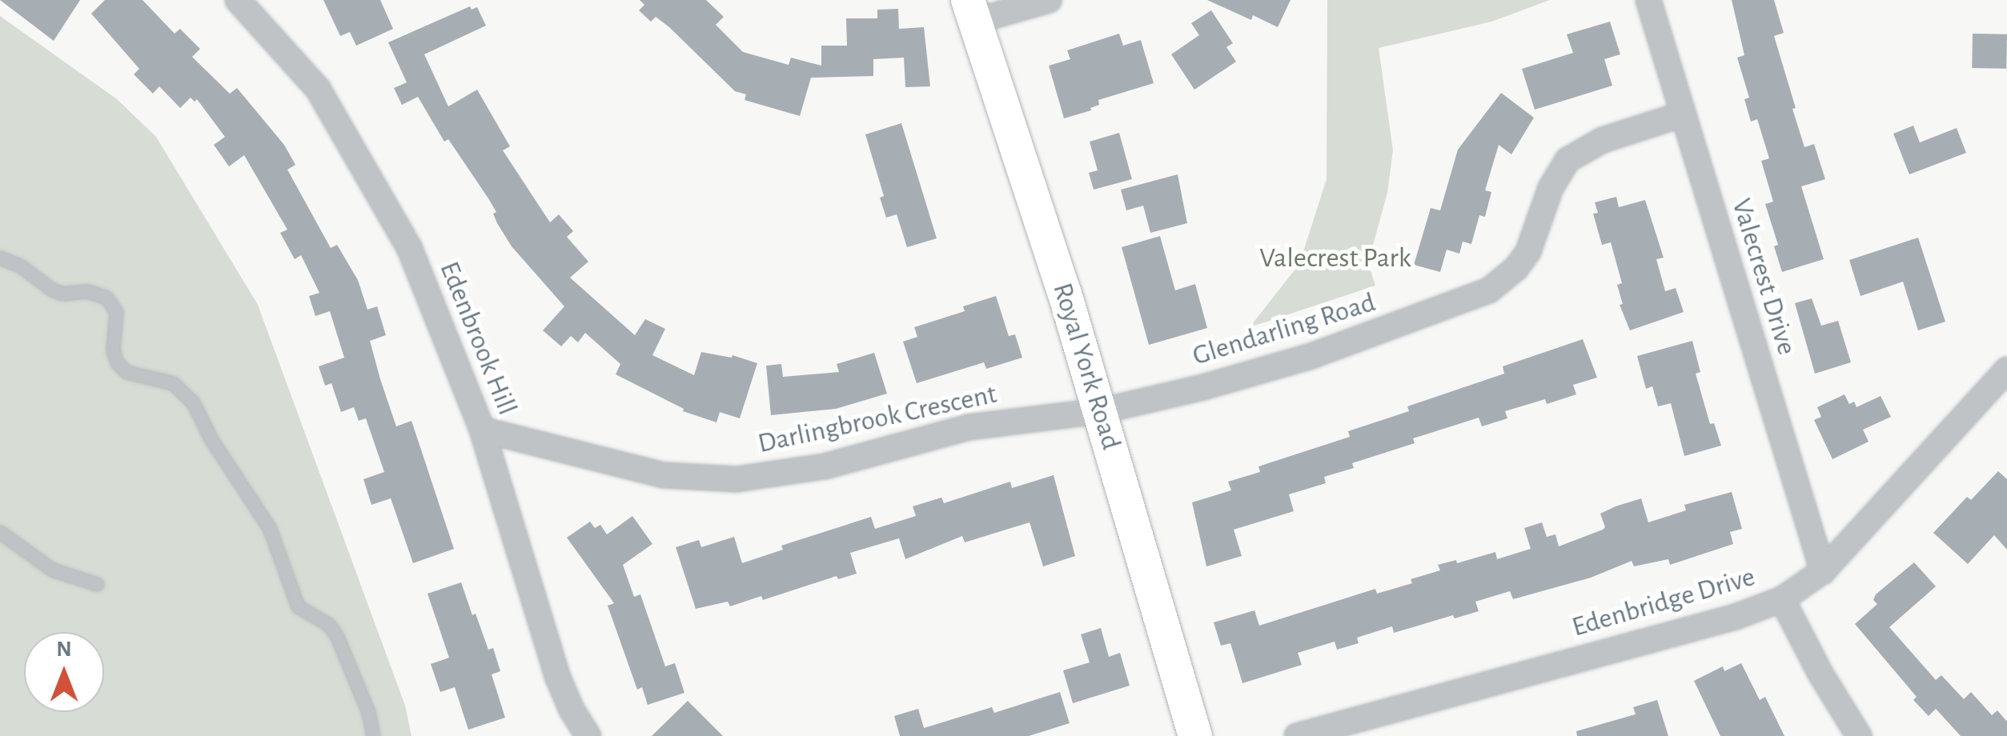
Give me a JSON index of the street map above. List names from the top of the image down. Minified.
{"streets":{"main road":["Royal York Road"],"street":["Valecrest Drive","Glendarling Road","Edenbrook Hill","Darlingbrook Crescent","Edenbridge Drive"]},"crossings":[["Valecrest Drive","Glendarling Road"],["Valecrest Drive","Edenbridge Drive"],["Glendarling Road","Royal York Road"],["Glendarling Road","Darlingbrook Crescent"],["Edenbrook Hill","Darlingbrook Crescent"],["Royal York Road","Darlingbrook Crescent"]],"parks":["Valecrest Park"],"north":"top"}
